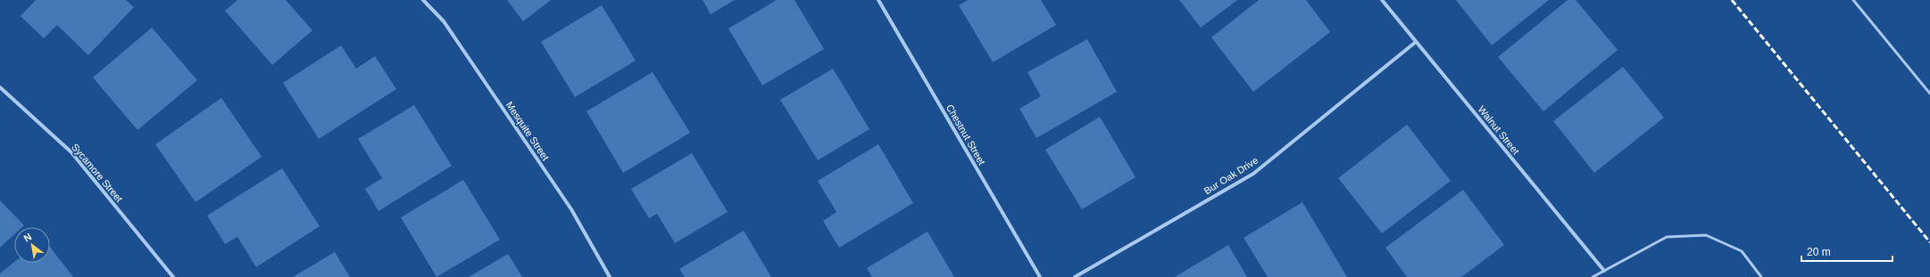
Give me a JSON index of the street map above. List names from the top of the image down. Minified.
{"streets":{"street":["Walnut Street","Mesquite Street","Chestnut Street","Sycamore Street","Bur Oak Drive"]},"crossings":[["Walnut Street","Bur Oak Drive"]],"scale_bar":"20 m","north":"top left"}
